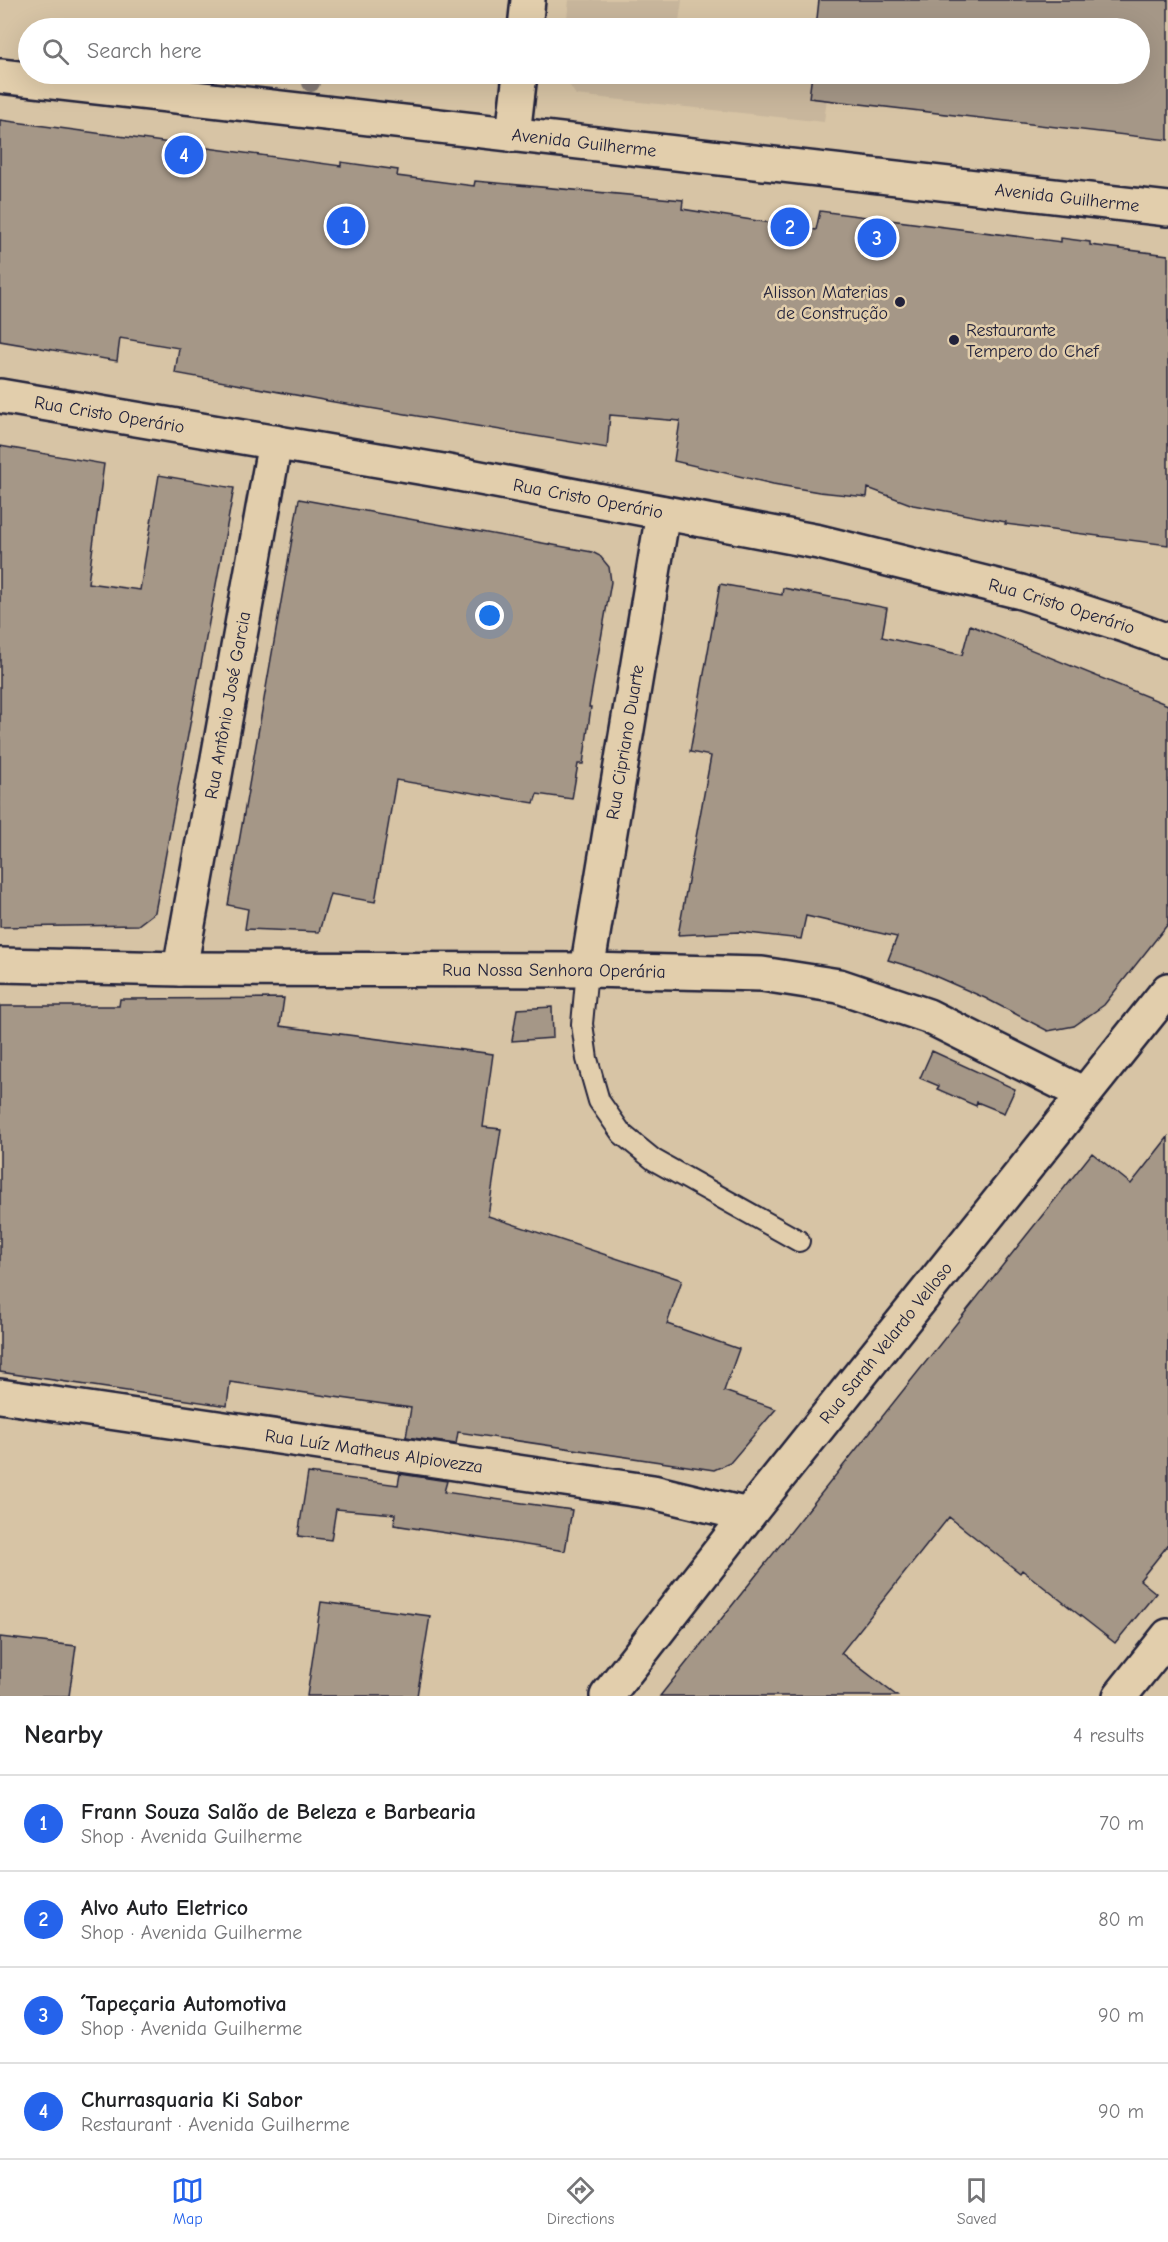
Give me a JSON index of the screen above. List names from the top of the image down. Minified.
{"streets":{"street":["Avenida Guilherme","Rua Cristo Operário","Rua Antônio José Garcia","Rua Cipriano Duarte","Rua Nossa Senhora Operária","Rua Sarah Velardo Velloso","Rua Luíz Matheus Alpiovezza"]},"crossings":[["Rua Cristo Operário","Rua Antônio José Garcia"],["Rua Cristo Operário","Rua Cipriano Duarte"],["Rua Antônio José Garcia","Rua Nossa Senhora Operária"],["Rua Cipriano Duarte","Rua Nossa Senhora Operária"],["Rua Nossa Senhora Operária","Rua Sarah Velardo Velloso"],["Rua Sarah Velardo Velloso","Rua Luíz Matheus Alpiovezza"]],"places":["Alisson Materias de Construção","Restaurante Tempero do Chef"],"page":{"search":"Search here","pins":["4","1","2","3"],"heading":["Nearby","4 results"],"list":[{"mark":"1","name":"Frann Souza Salão de Beleza e Barbearia","note":"Shop · Avenida Guilherme","value":"70 m"},{"mark":"2","name":"Alvo Auto Eletrico","note":"Shop · Avenida Guilherme","value":"80 m"},{"mark":"3","name":"´Tapeçaria Automotiva","note":"Shop · Avenida Guilherme","value":"90 m"},{"mark":"4","name":"Churrasquaria Ki Sabor","note":"Restaurant · Avenida Guilherme","value":"90 m"}],"nav":["Map","Directions","Saved"]}}
